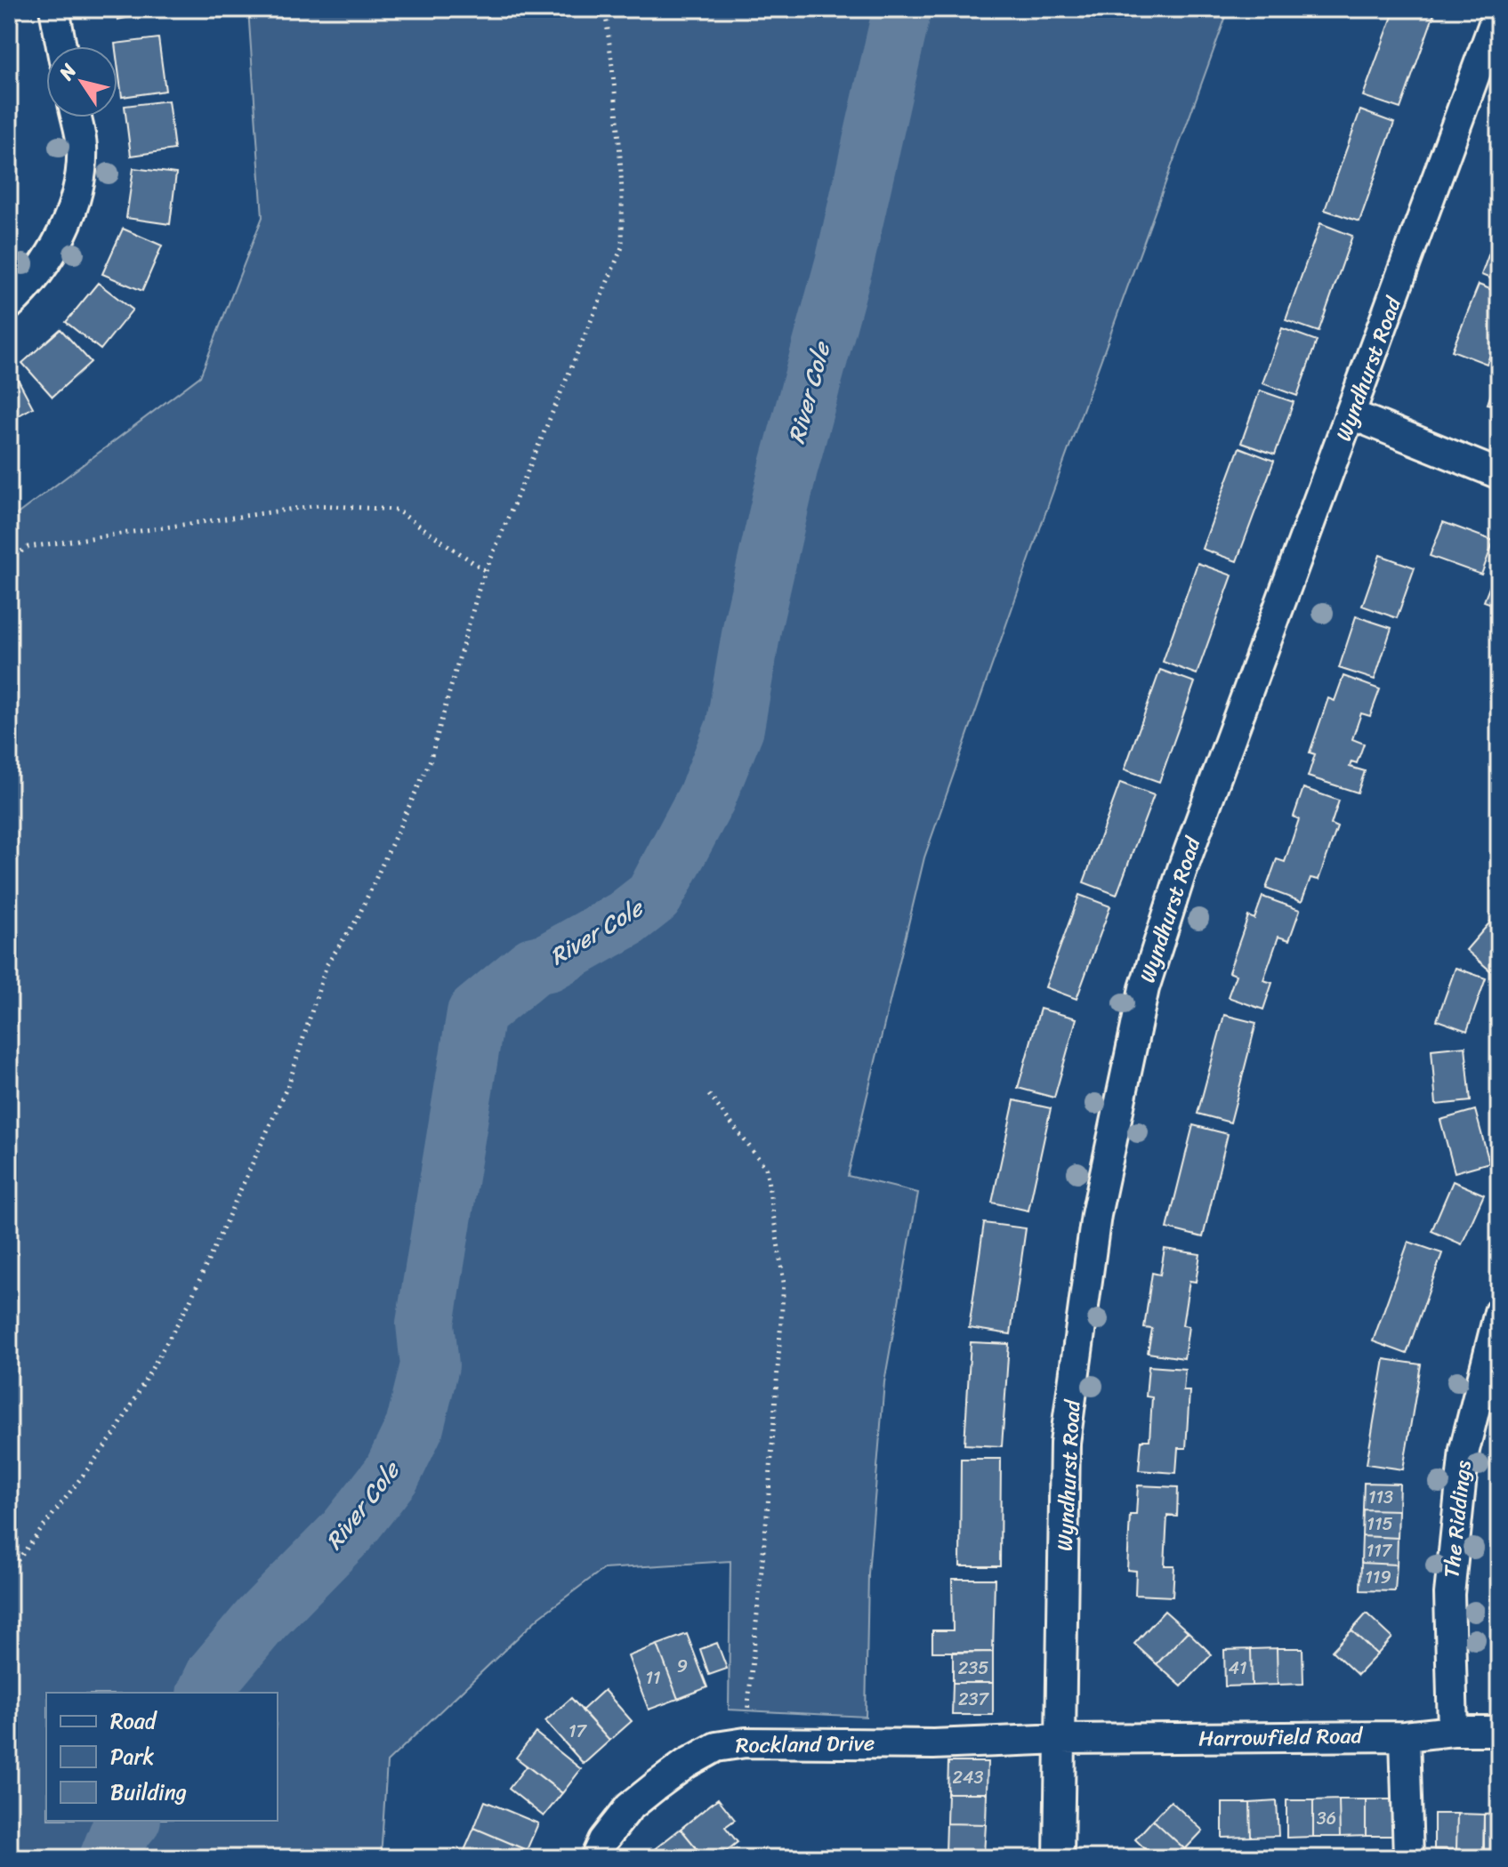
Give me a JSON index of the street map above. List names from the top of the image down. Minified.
{"streets":{"street":["Wyndhurst Road","The Riddings","Harrowfield Road","Rockland Drive"]},"crossings":[["Wyndhurst Road","Harrowfield Road"],["Wyndhurst Road","Rockland Drive"],["The Riddings","Harrowfield Road"],["Harrowfield Road","Rockland Drive"]],"water":["River Cole"],"house_numbers":["113","115","117","119","9","235","41","11","237","17","243","36"],"legend":["Road","Park","Building"],"north":"top left"}
